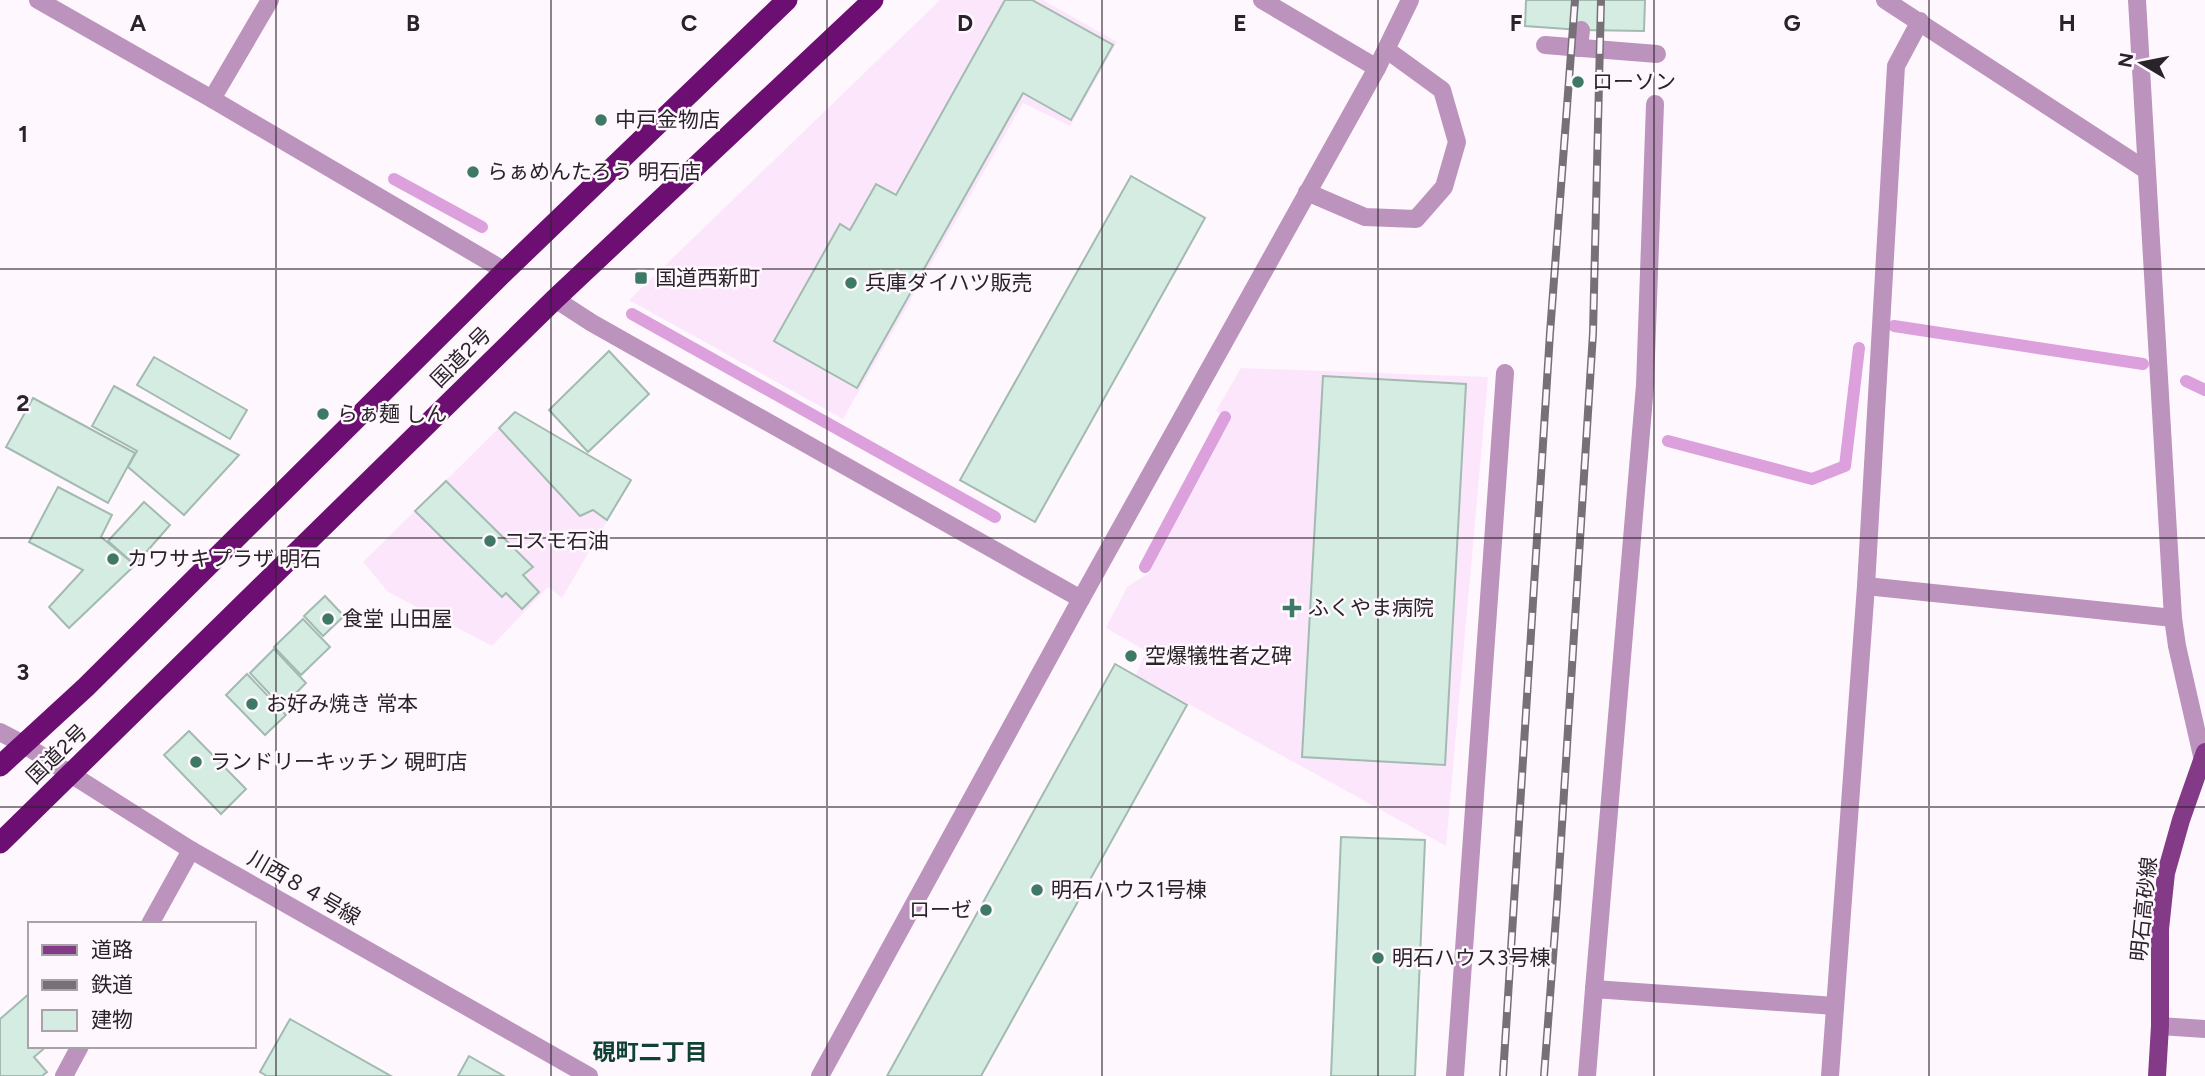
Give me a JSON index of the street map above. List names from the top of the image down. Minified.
{"streets":{"highway":["国道2号"],"main road":["明石高砂線"],"street":["川西８４号線"]},"crossings":[["国道2号","川西８４号線"]],"districts":["硯町二丁目"],"places":{"other":["ローソン","中戸金物店","らぁめんたろう 明石店","兵庫ダイハツ販売","らぁ麺 しん","コスモ石油","カワサキプラザ 明石","食堂 山田屋","空爆犠牲者之碑","お好み焼き 常本","ランドリーキッチン 硯町店","明石ハウス1号棟","ローゼ","明石ハウス3号棟"],"transit":["国道西新町"],"health":["ふくやま病院"]},"legend":["道路","鉄道","建物"],"north":"left","grid":{"columns":["A","B","C","D","E","F","G","H"],"rows":["1","2","3"]}}
